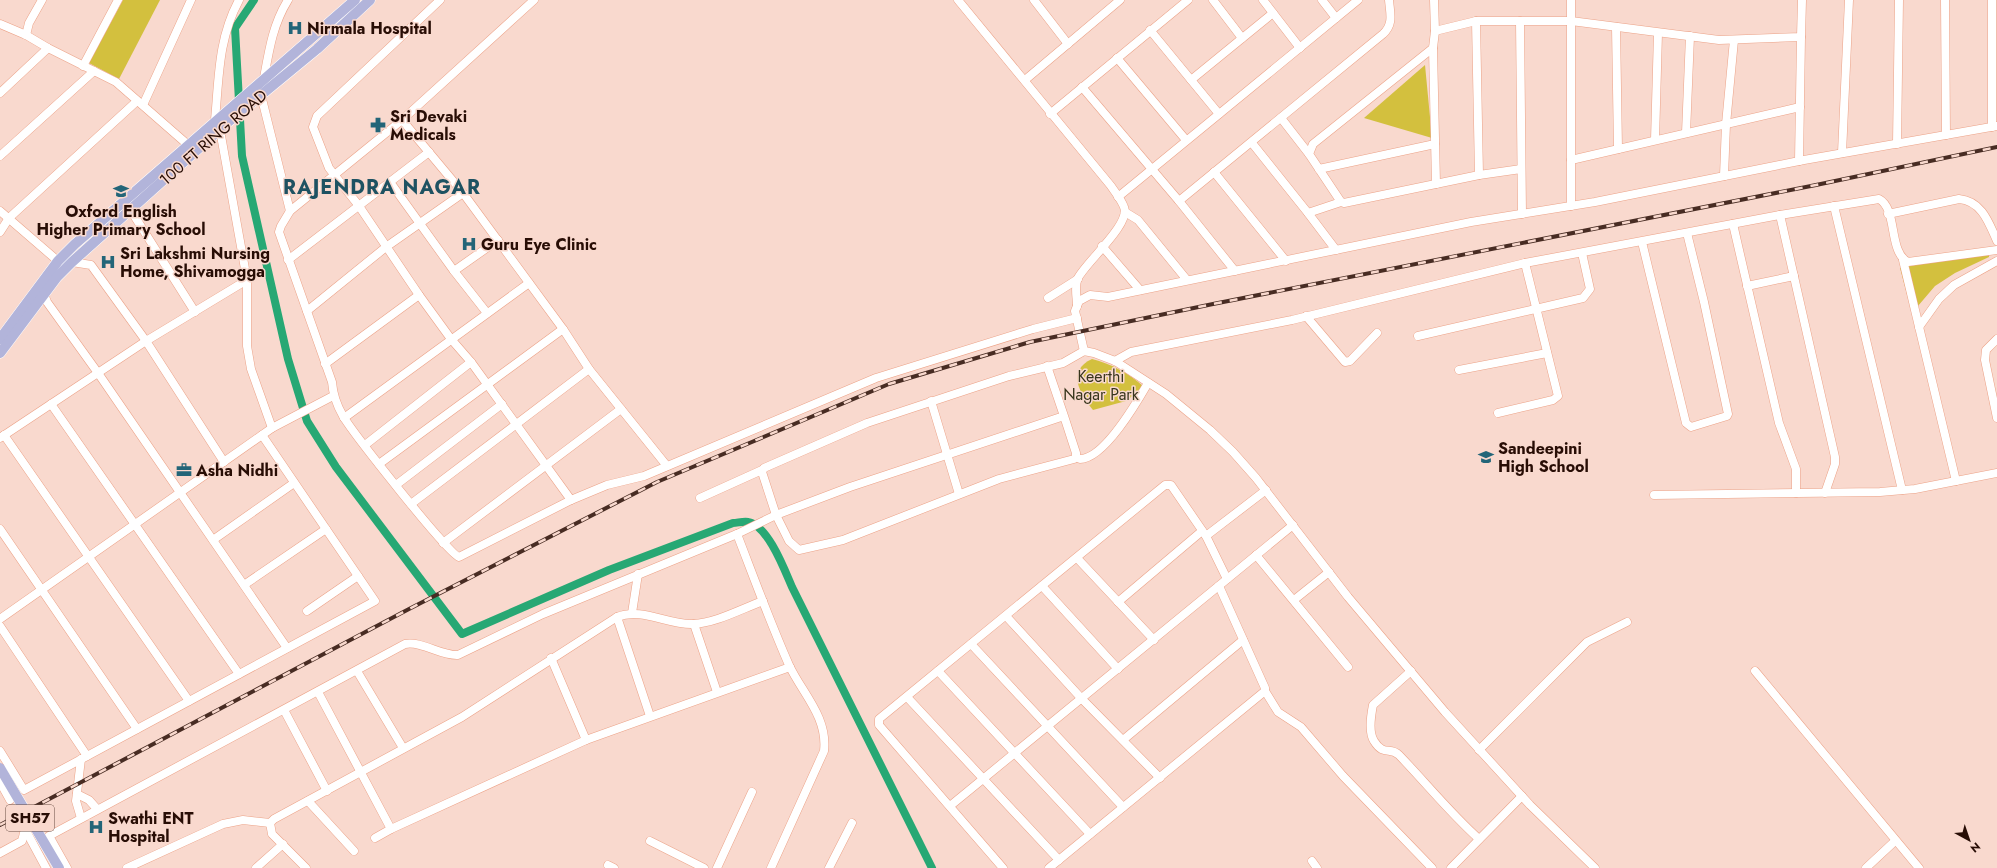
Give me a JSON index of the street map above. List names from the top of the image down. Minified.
{"streets":{"main road":["100 FT RING ROAD","SH57"]},"districts":["RAJENDRA NAGAR"],"parks":["Keerthi Nagar Park"],"places":{"hospital":["Nirmala Hospital","Guru Eye Clinic","Sri Lakshmi Nursing Home, Shivamogga","Swathi ENT Hospital"],"pharmacy":["Sri Devaki Medicals"],"school or university":["Oxford English Higher Primary School","Sandeepini High School"],"office":["Asha Nidhi"]},"north":"bottom right"}
